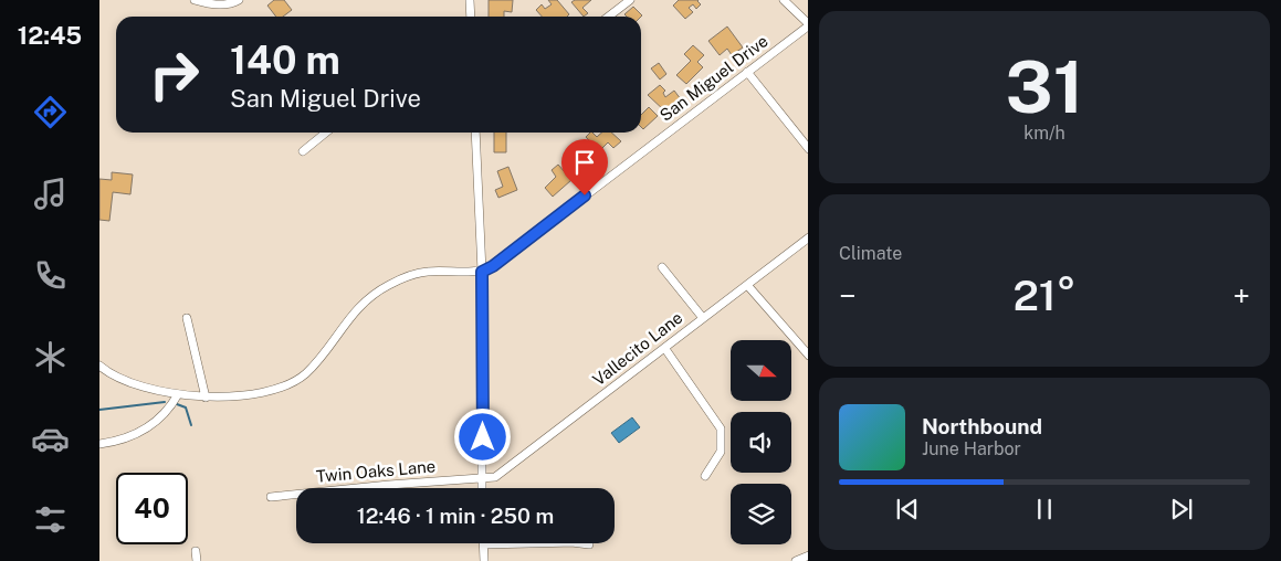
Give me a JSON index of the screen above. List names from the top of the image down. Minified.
{"streets":{"street":["San Miguel Drive","Vallecito Lane","Twin Oaks Lane"]},"crossings":[["Vallecito Lane","Twin Oaks Lane"]],"north":"right","page":{"tabs":"12:45","tile":[["31","km/h"],"Climate"],"turn":["140 m","San Miguel Drive"],"heat":["−","21°","+"],"song":["Northbound","June Harbor"],"limit":"40","trip":"12:46 · 1 min · 250 m"}}
